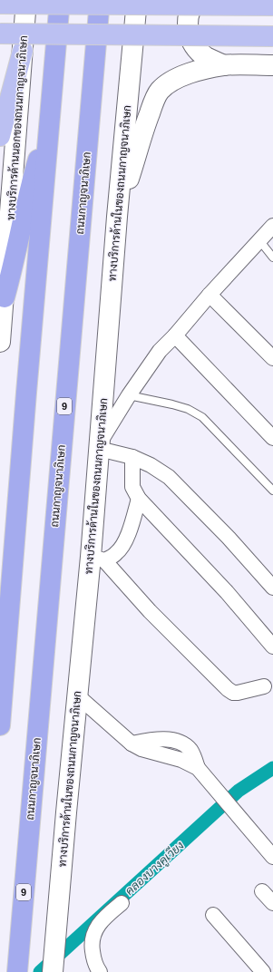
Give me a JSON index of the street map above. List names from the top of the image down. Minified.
{"streets":{"highway":["ถนนกาญจนาภิเษก","9"],"main road":["ทางบริการด้านนอกของถนนกาญจนาภิเษก","ทางบริการด้านในของถนนกาญจนาภิเษก"]},"water":["คลองบางคูเวียง"]}
